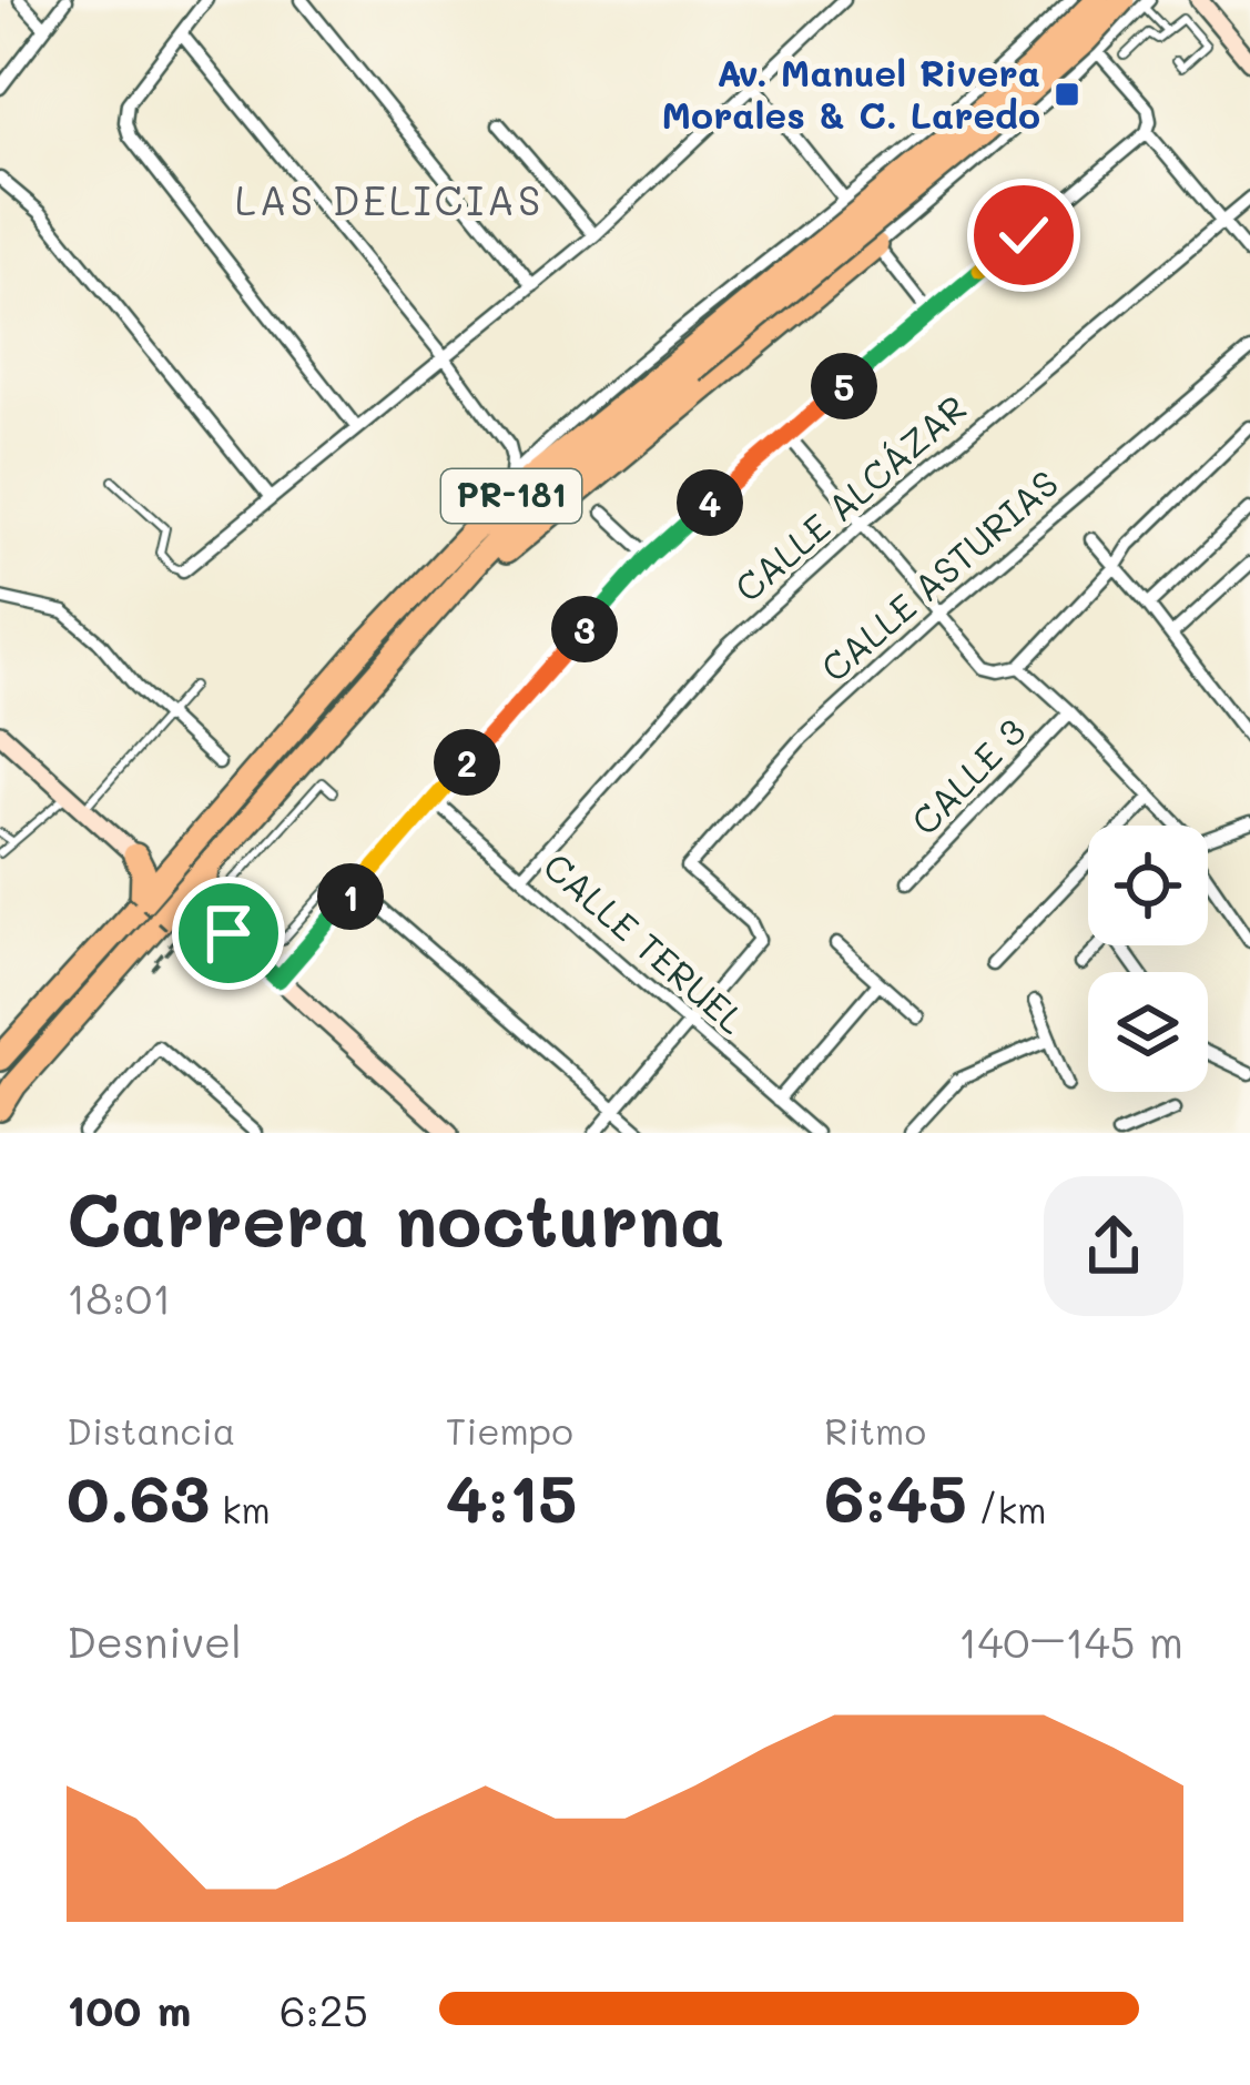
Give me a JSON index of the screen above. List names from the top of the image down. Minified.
{"streets":{"highway":["PR-181"],"street":["CALLE ALCÁZAR","CALLE ASTURIAS","CALLE 3","CALLE TERUEL"]},"crossings":[["CALLE ALCÁZAR","CALLE TERUEL"],["CALLE ASTURIAS","CALLE TERUEL"]],"districts":["LAS DELICIAS"],"places":{"transit":["Av. Manuel Rivera Morales & C. Laredo"]},"page":{"pins":["5","4","3","2","1"],"heading":["Carrera nocturna","18:01"],"stats":[["Distancia","0.63 km"],["Tiempo","4:15"],["Ritmo","6:45 /km"]],"chart":["Desnivel","140–145 m"],"list":[{"name":"100 m","note":"6:25"}]}}
